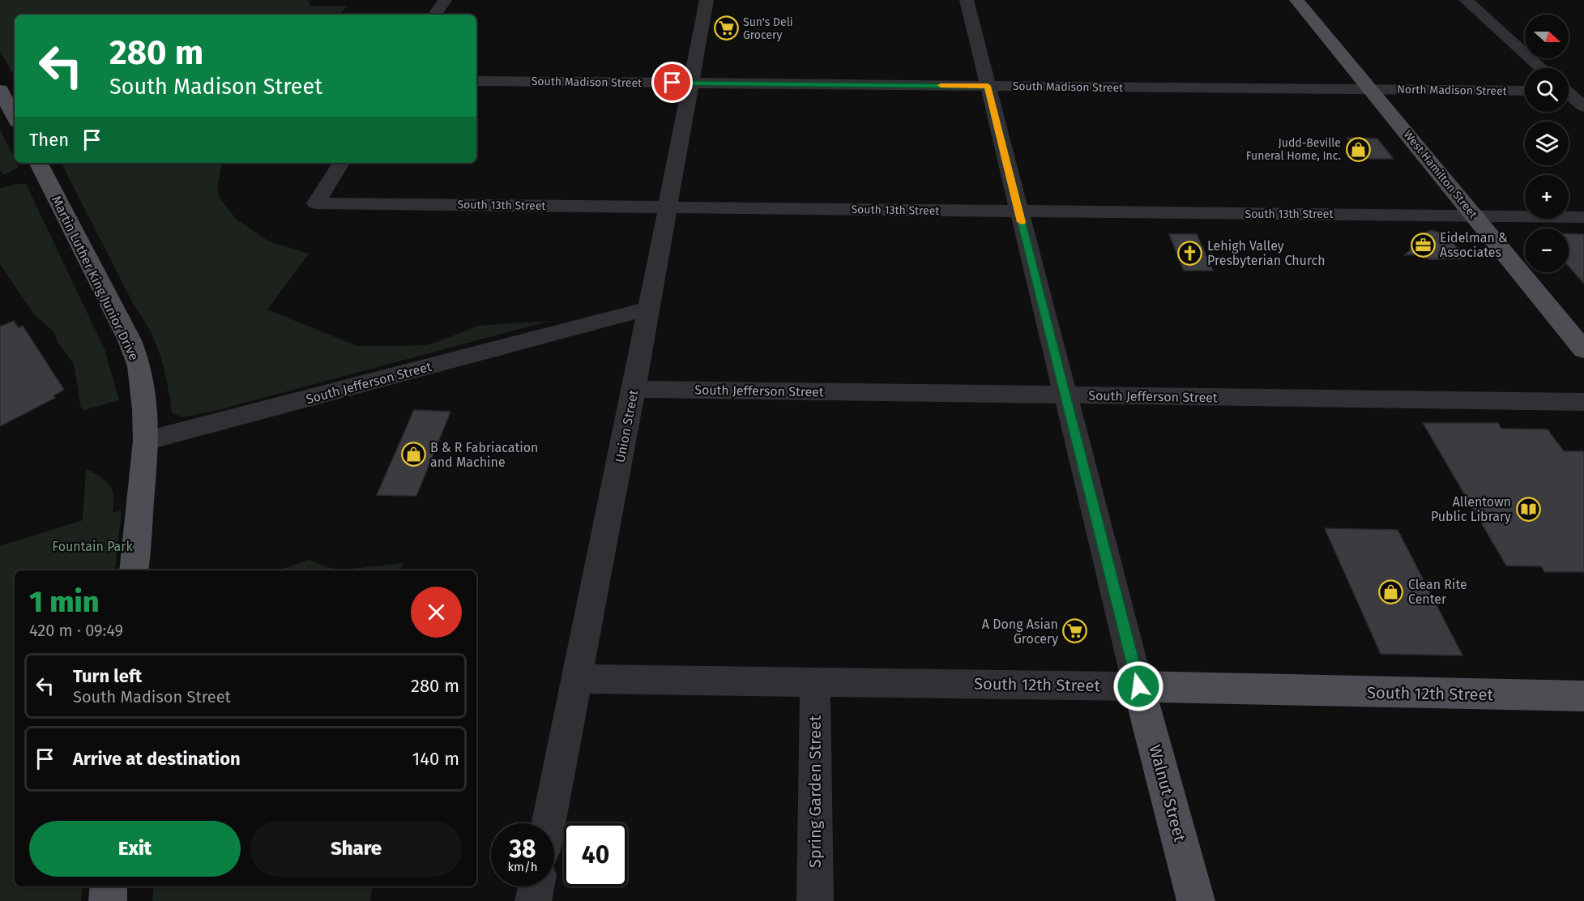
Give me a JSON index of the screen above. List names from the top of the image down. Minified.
{"streets":{"main road":["West Hamilton Street","Martin Luther King Junior Drive","South 12th Street","Walnut Street"],"street":["South Madison Street","North Madison Street","South 13th Street","South Jefferson Street","Union Street","Spring Garden Street"]},"crossings":[["South Madison Street","North Madison Street"],["South Madison Street","West Hamilton Street"],["South Madison Street","Union Street"],["North Madison Street","West Hamilton Street"],["West Hamilton Street","South 13th Street"],["South 13th Street","Union Street"],["Martin Luther King Junior Drive","South Jefferson Street"],["South Jefferson Street","Union Street"],["Union Street","South 12th Street"],["South 12th Street","Spring Garden Street"],["South 12th Street","Walnut Street"]],"parks":["Fountain Park"],"places":{"supermarket":["Sun's Deli Grocery","A Dong Asian Grocery"],"shop":["Judd-Beville Funeral Home, Inc.","B & R Fabriacation and Machine","Clean Rite Center"],"office":["Eidelman & Associates"],"church":["Lehigh Valley Presbyterian Church"],"library":["Allentown Public Library"]},"north":"right","page":{"map_buttons":["+","−"],"turn":["280 m","South Madison Street"],"then":"Then","heading":["1 min","420 m · 09:49"],"list":[{"name":"Turn left","note":"South Madison Street","value":"280 m"},{"name":"Arrive at destination","value":"140 m"}],"buttons":["Exit","Share"],"speed":"38 km/h","limit":"40"}}
